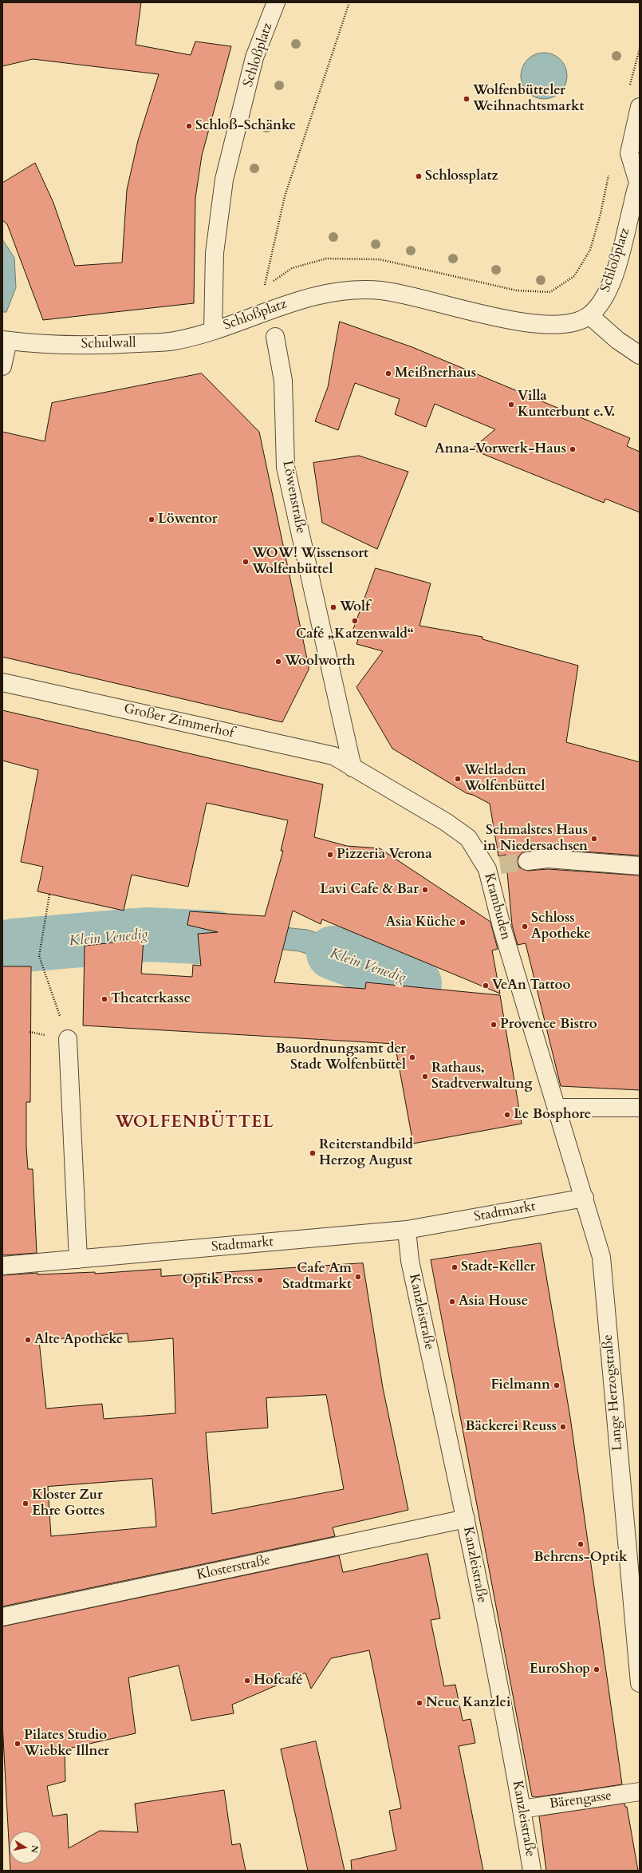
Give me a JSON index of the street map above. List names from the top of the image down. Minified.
{"streets":{"street":["Schloßplatz","Schulwall","Löwenstraße","Großer Zimmerhof","Krambuden","Stadtmarkt","Kanzleistraße","Lange Herzogstraße","Klosterstraße","Bärengasse"]},"crossings":[["Schloßplatz","Schulwall"],["Löwenstraße","Großer Zimmerhof"],["Löwenstraße","Krambuden"],["Großer Zimmerhof","Krambuden"],["Krambuden","Lange Herzogstraße"],["Stadtmarkt","Kanzleistraße"],["Stadtmarkt","Lange Herzogstraße"],["Kanzleistraße","Klosterstraße"],["Kanzleistraße","Bärengasse"]],"districts":["WOLFENBÜTTEL"],"water":["Klein Venedig"],"places":["Wolfenbütteler Weihnachtsmarkt","Schloß-Schänke","Schlossplatz","Meißnerhaus","Villa Kunterbunt e.V.","Anna-Vorwerk-Haus","Löwentor","WOW! Wissensort Wolfenbüttel","Wolf","Café „Katzenwald“","Woolworth","Weltladen Wolfenbüttel","Schmalstes Haus in Niedersachsen","Pizzeria Verona","Lavi Cafe & Bar","Asia Küche","Schloss Apotheke","VeAn Tattoo","Theaterkasse","Provence Bistro","Bauordnungsamt der Stadt Wolfenbüttel","Rathaus, Stadtverwaltung","Le Bosphore","Reiterstandbild Herzog August","Stadt-Keller","Cafe Am Stadtmarkt","Optik Press","Asia House","Alte Apotheke","Fielmann","Bäckerei Reuss","Kloster Zur Ehre Gottes","Behrens-Optik","EuroShop","Hofcafé","Neue Kanzlei","Pilates Studio Wiebke Illner"],"north":"right"}
